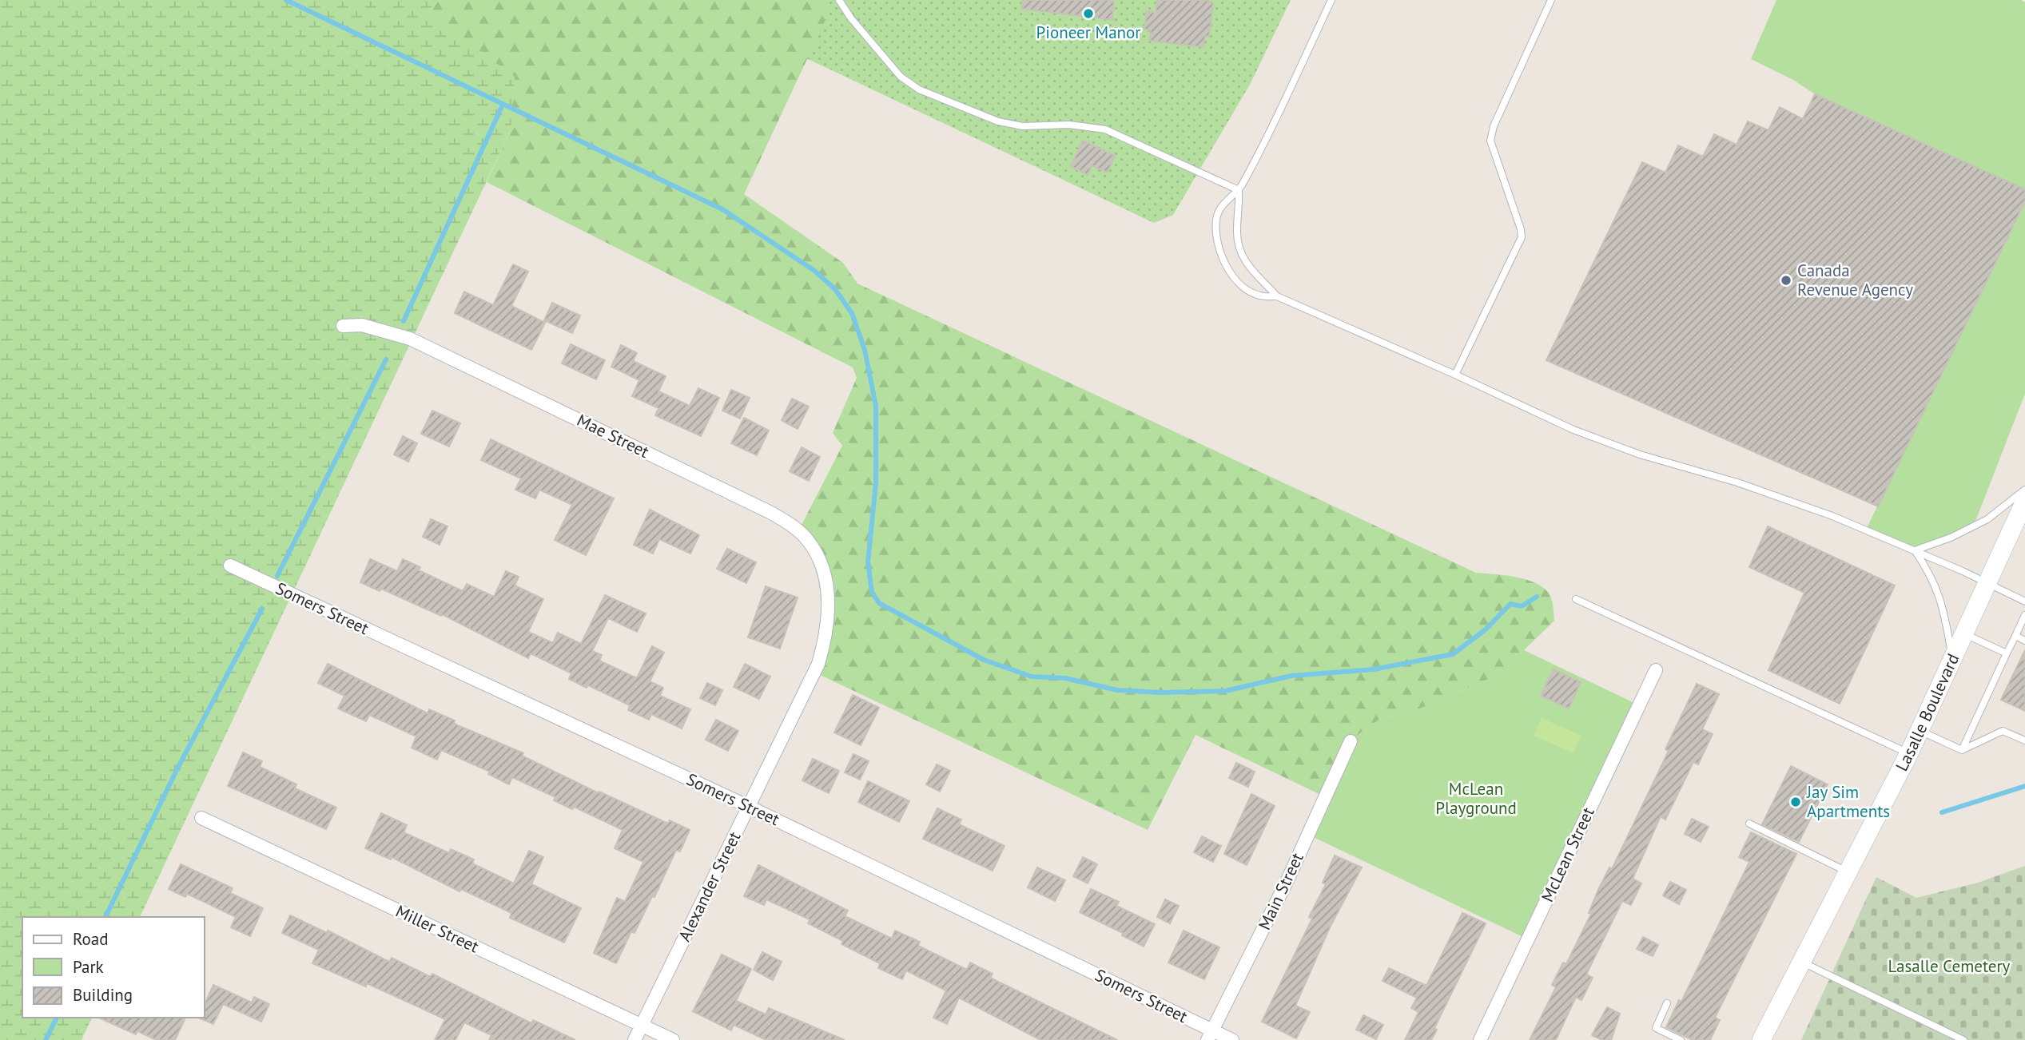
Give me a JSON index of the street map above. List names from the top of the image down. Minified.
{"streets":{"main road":["Lasalle Boulevard"],"street":["Mae Street","Somers Street","McLean Street","Alexander Street","Main Street","Miller Street"]},"crossings":[["Mae Street","Alexander Street"],["Somers Street","Alexander Street"],["Somers Street","Main Street"],["Alexander Street","Miller Street"]],"parks":["McLean Playground","Lasalle Cemetery"],"places":["Pioneer Manor","Canada Revenue Agency","Jay Sim Apartments"],"legend":["Road","Park","Building"]}
